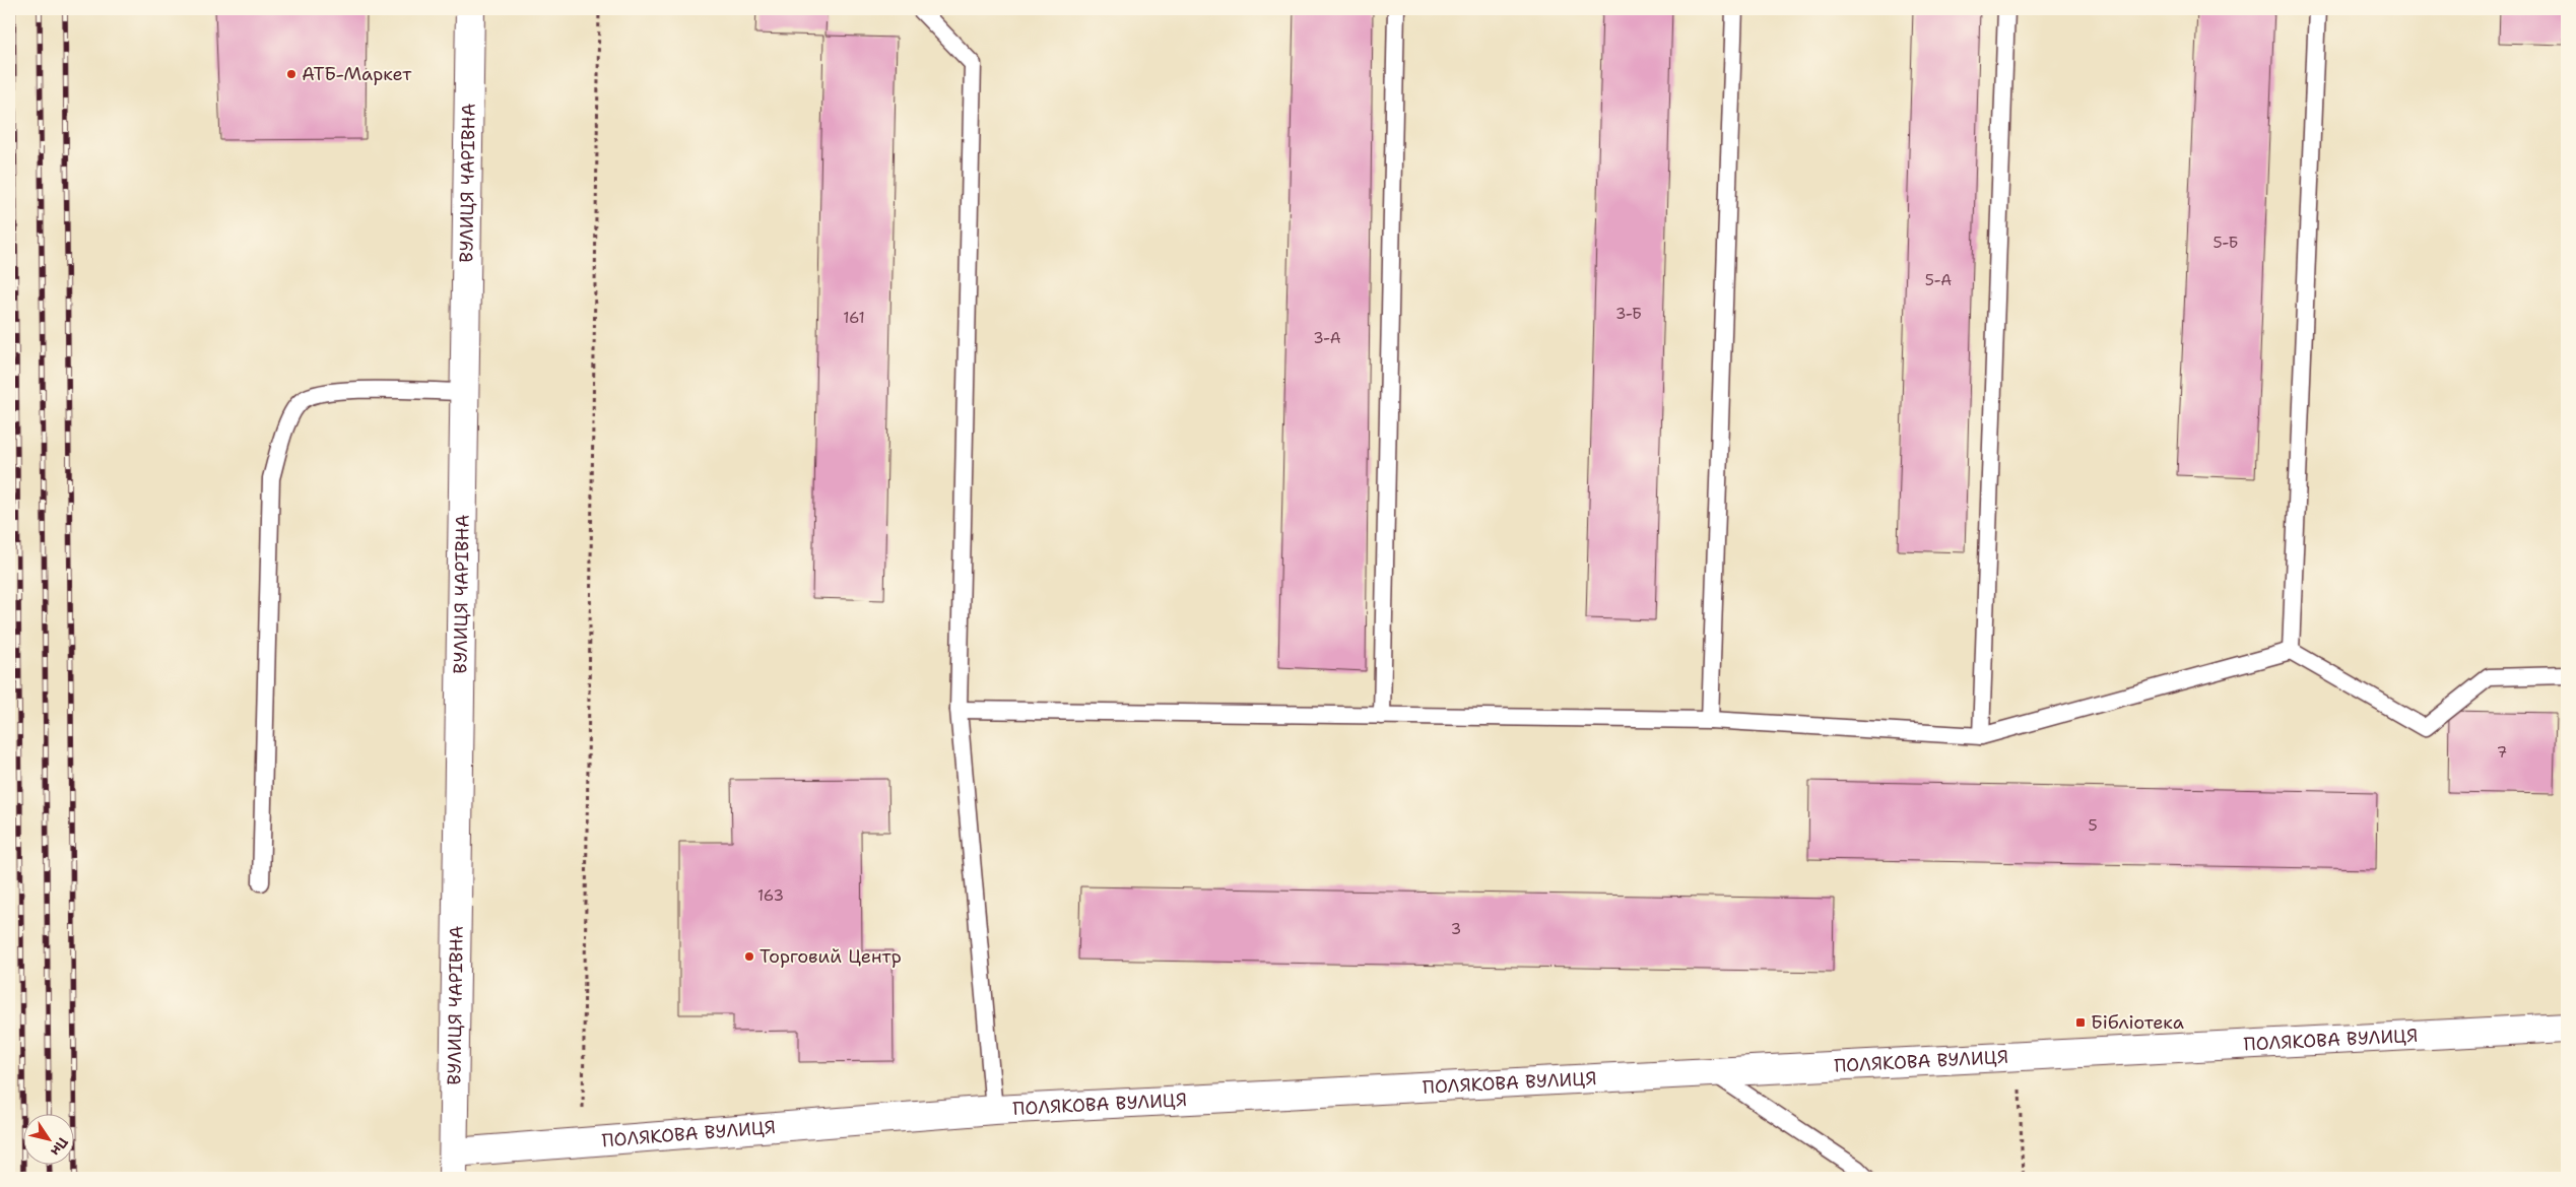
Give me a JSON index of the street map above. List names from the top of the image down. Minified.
{"streets":{"street":["ВУЛИЦЯ ЧАРІВНА","ПОЛЯКОВА ВУЛИЦЯ"]},"crossings":[["ВУЛИЦЯ ЧАРІВНА","ПОЛЯКОВА ВУЛИЦЯ"]],"places":{"other":["АТБ-Маркет","Торговий Центр"],"transit":["Бібліотека"]},"house_numbers":["5-Б","5-А","3-Б","161","3-А","7","5","163","3"],"north":"bottom right"}
